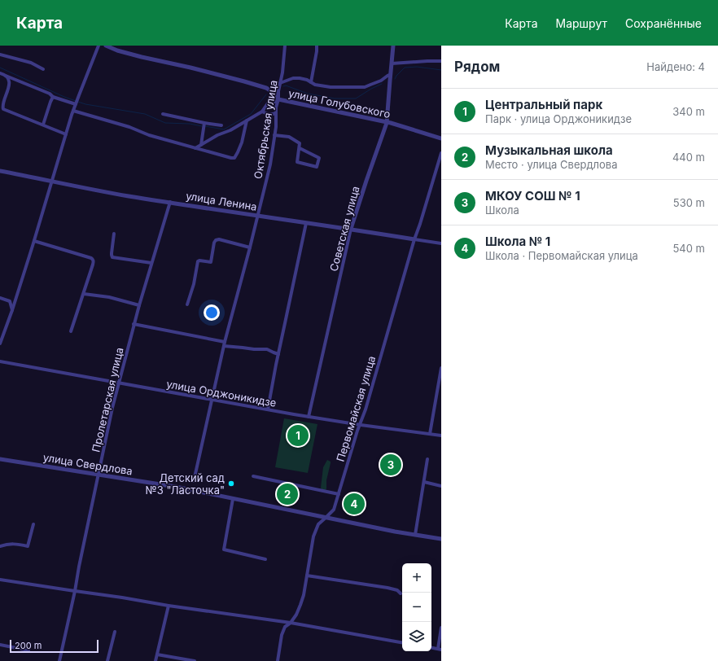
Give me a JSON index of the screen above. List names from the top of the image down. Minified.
{"streets":{"street":["улица Голубовского","Октябрьская улица","улица Ленина","Советская улица","улица Орджоникидзе","Пролетарская улица","Первомайская улица","улица Свердлова"]},"crossings":[["улица Голубовского","Октябрьская улица"],["улица Голубовского","Советская улица"],["Октябрьская улица","улица Ленина"],["Октябрьская улица","улица Орджоникидзе"],["улица Ленина","Советская улица"],["улица Ленина","Пролетарская улица"],["улица Ленина","Первомайская улица"],["Советская улица","улица Орджоникидзе"],["улица Орджоникидзе","Пролетарская улица"],["улица Орджоникидзе","Первомайская улица"],["Пролетарская улица","улица Свердлова"],["Первомайская улица","улица Свердлова"]],"places":["Детский сад №3 \"Ласточка\""],"scale_bar":"200 m","page":{"header":"Карта","nav":["Карта","Маршрут","Сохранённые"],"heading":["Рядом","Найдено: 4"],"list":[{"mark":"1","name":"Центральный парк","note":"Парк · улица Орджоникидзе","value":"340 m"},{"mark":"2","name":"Музыкальная школа","note":"Место · улица Свердлова","value":"440 m"},{"mark":"3","name":"МКОУ СОШ № 1","note":"Школа","value":"530 m"},{"mark":"4","name":"Школа № 1","note":"Школа · Первомайская улица","value":"540 m"}],"pins":["1","3","2","4"],"map_buttons":["+","−"],"scale":"200 m"}}
